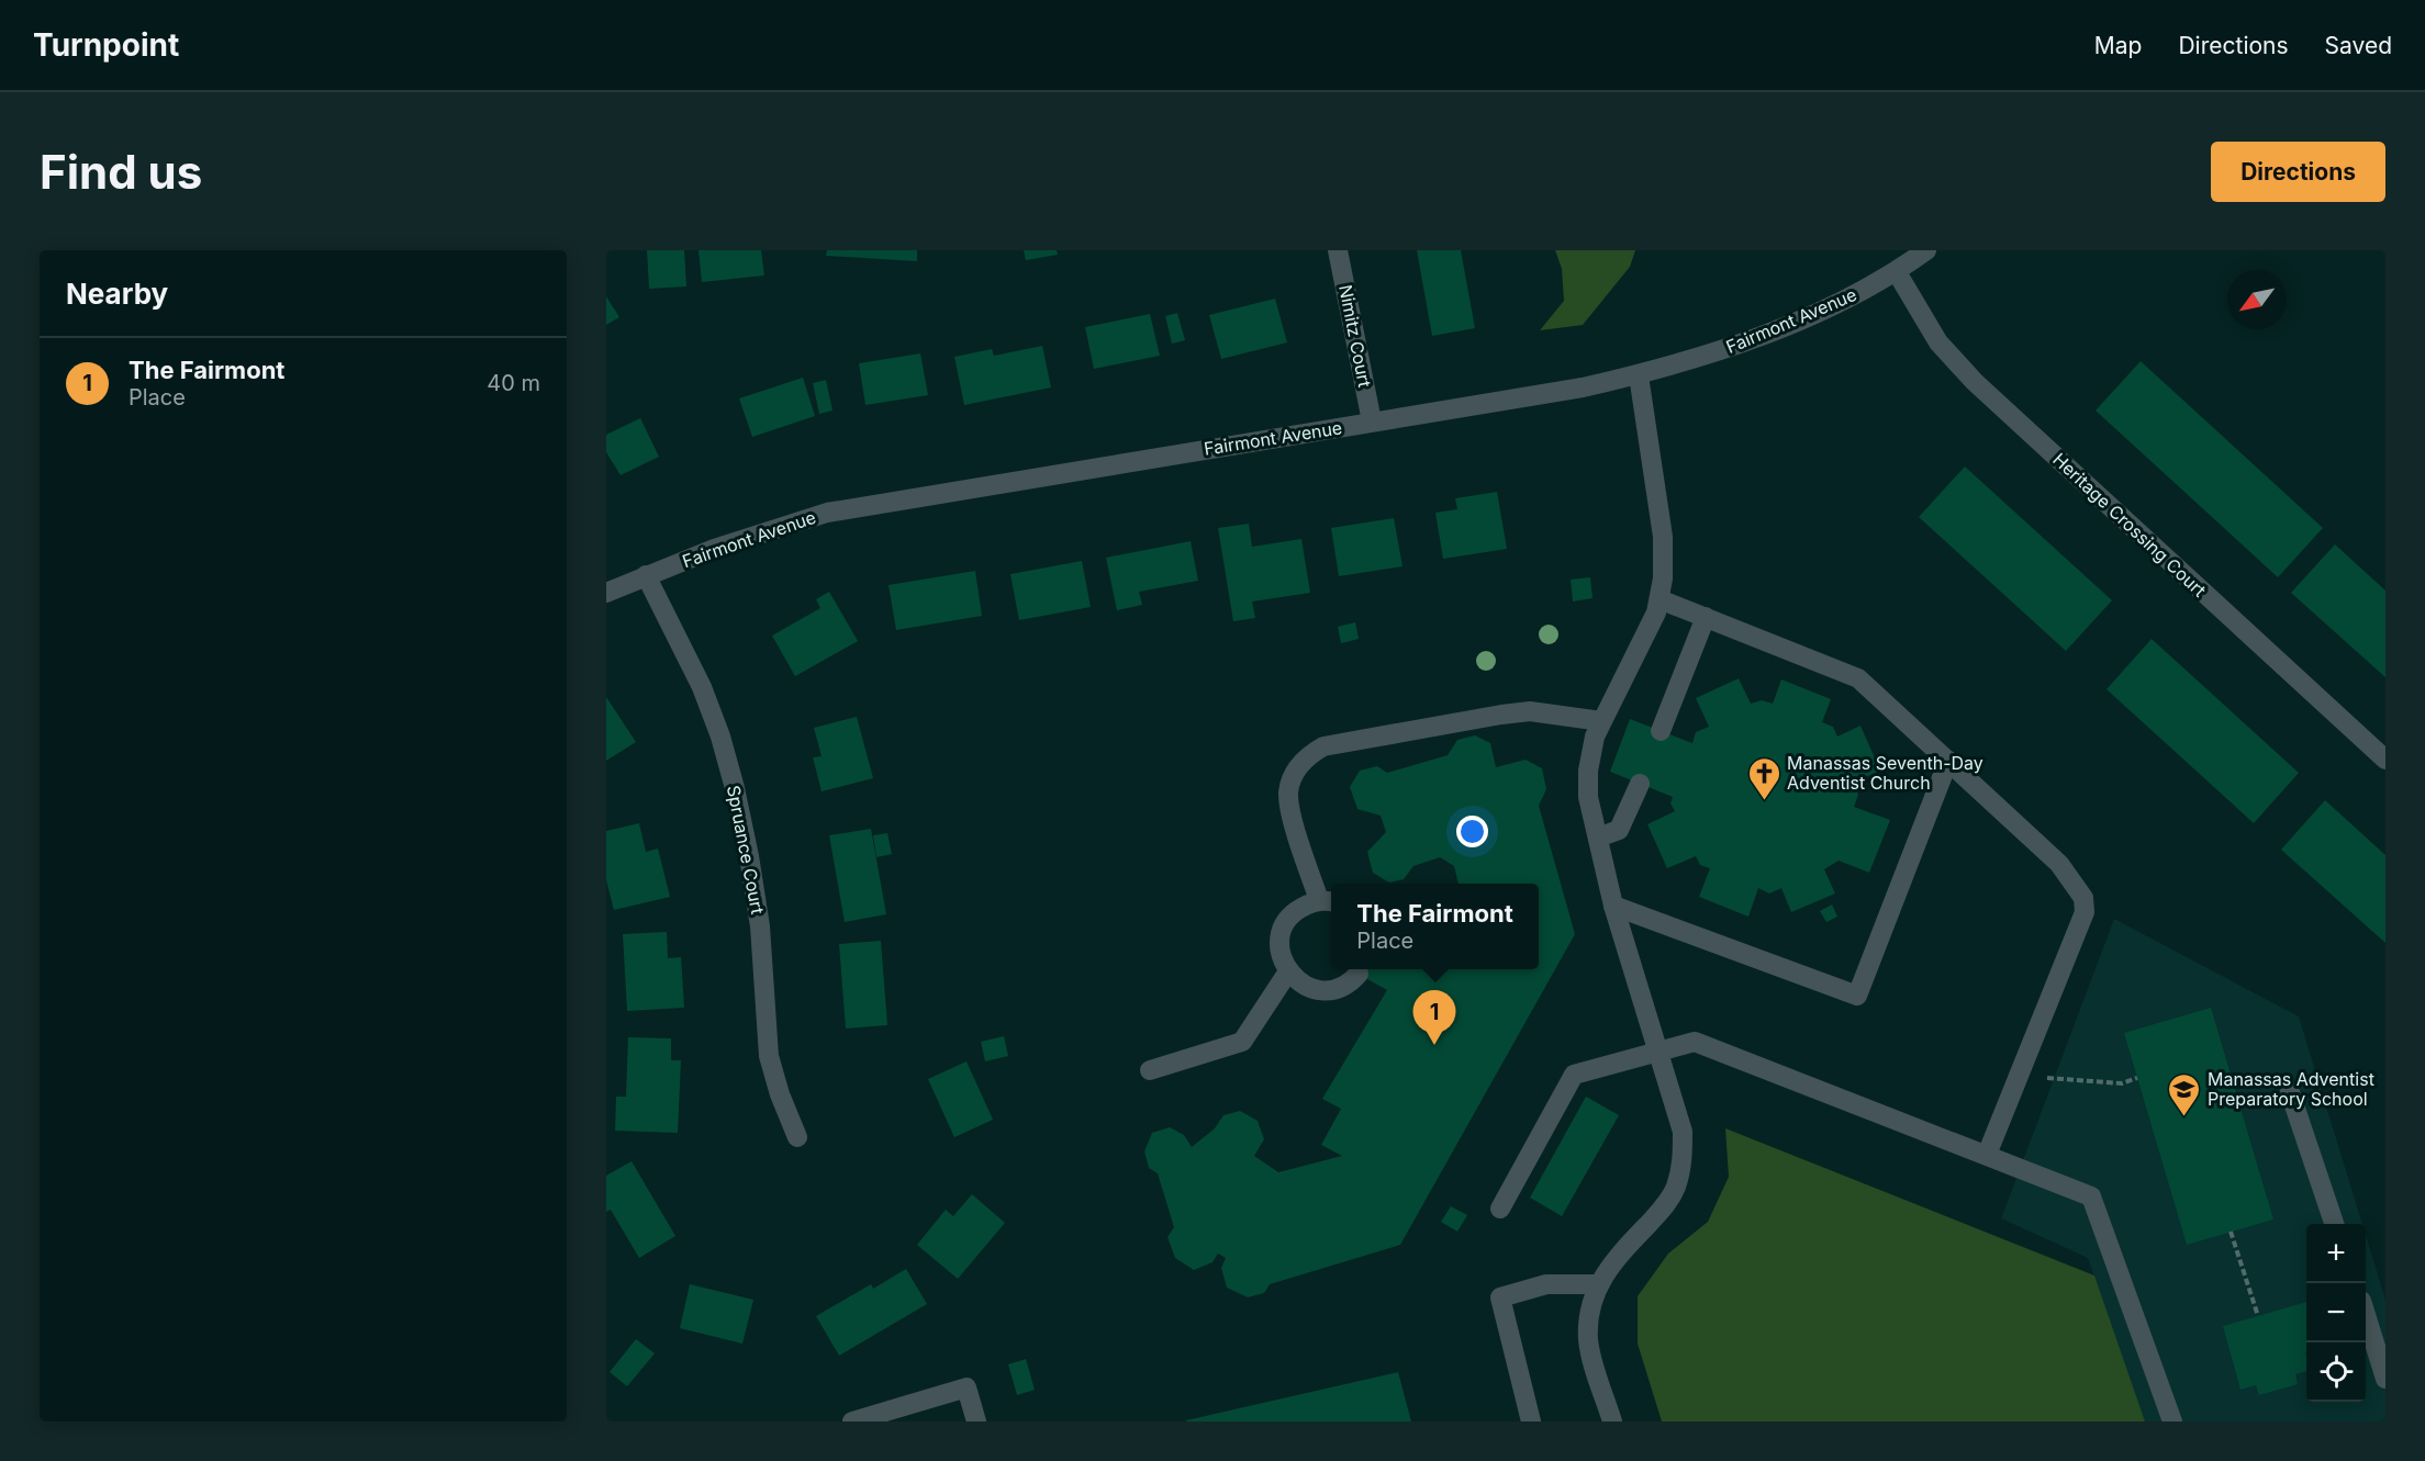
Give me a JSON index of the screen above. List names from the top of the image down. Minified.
{"streets":{"street":["Fairmont Avenue","Nimitz Court","Heritage Crossing Court","Spruance Court"]},"crossings":[["Fairmont Avenue","Nimitz Court"],["Fairmont Avenue","Heritage Crossing Court"],["Fairmont Avenue","Spruance Court"]],"places":{"church":["Manassas Seventh-Day Adventist Church"],"school or university":["Manassas Adventist Preparatory School"]},"north":"bottom left","page":{"header":"Turnpoint","nav":["Map","Directions","Saved"],"buttons":"Directions","title":"Find us","heading":"Nearby","list":[{"mark":"1","name":"The Fairmont","note":"Place","value":"40 m"}],"popup":["The Fairmont","Place"],"pins":"1","map_buttons":["+","−"]}}
